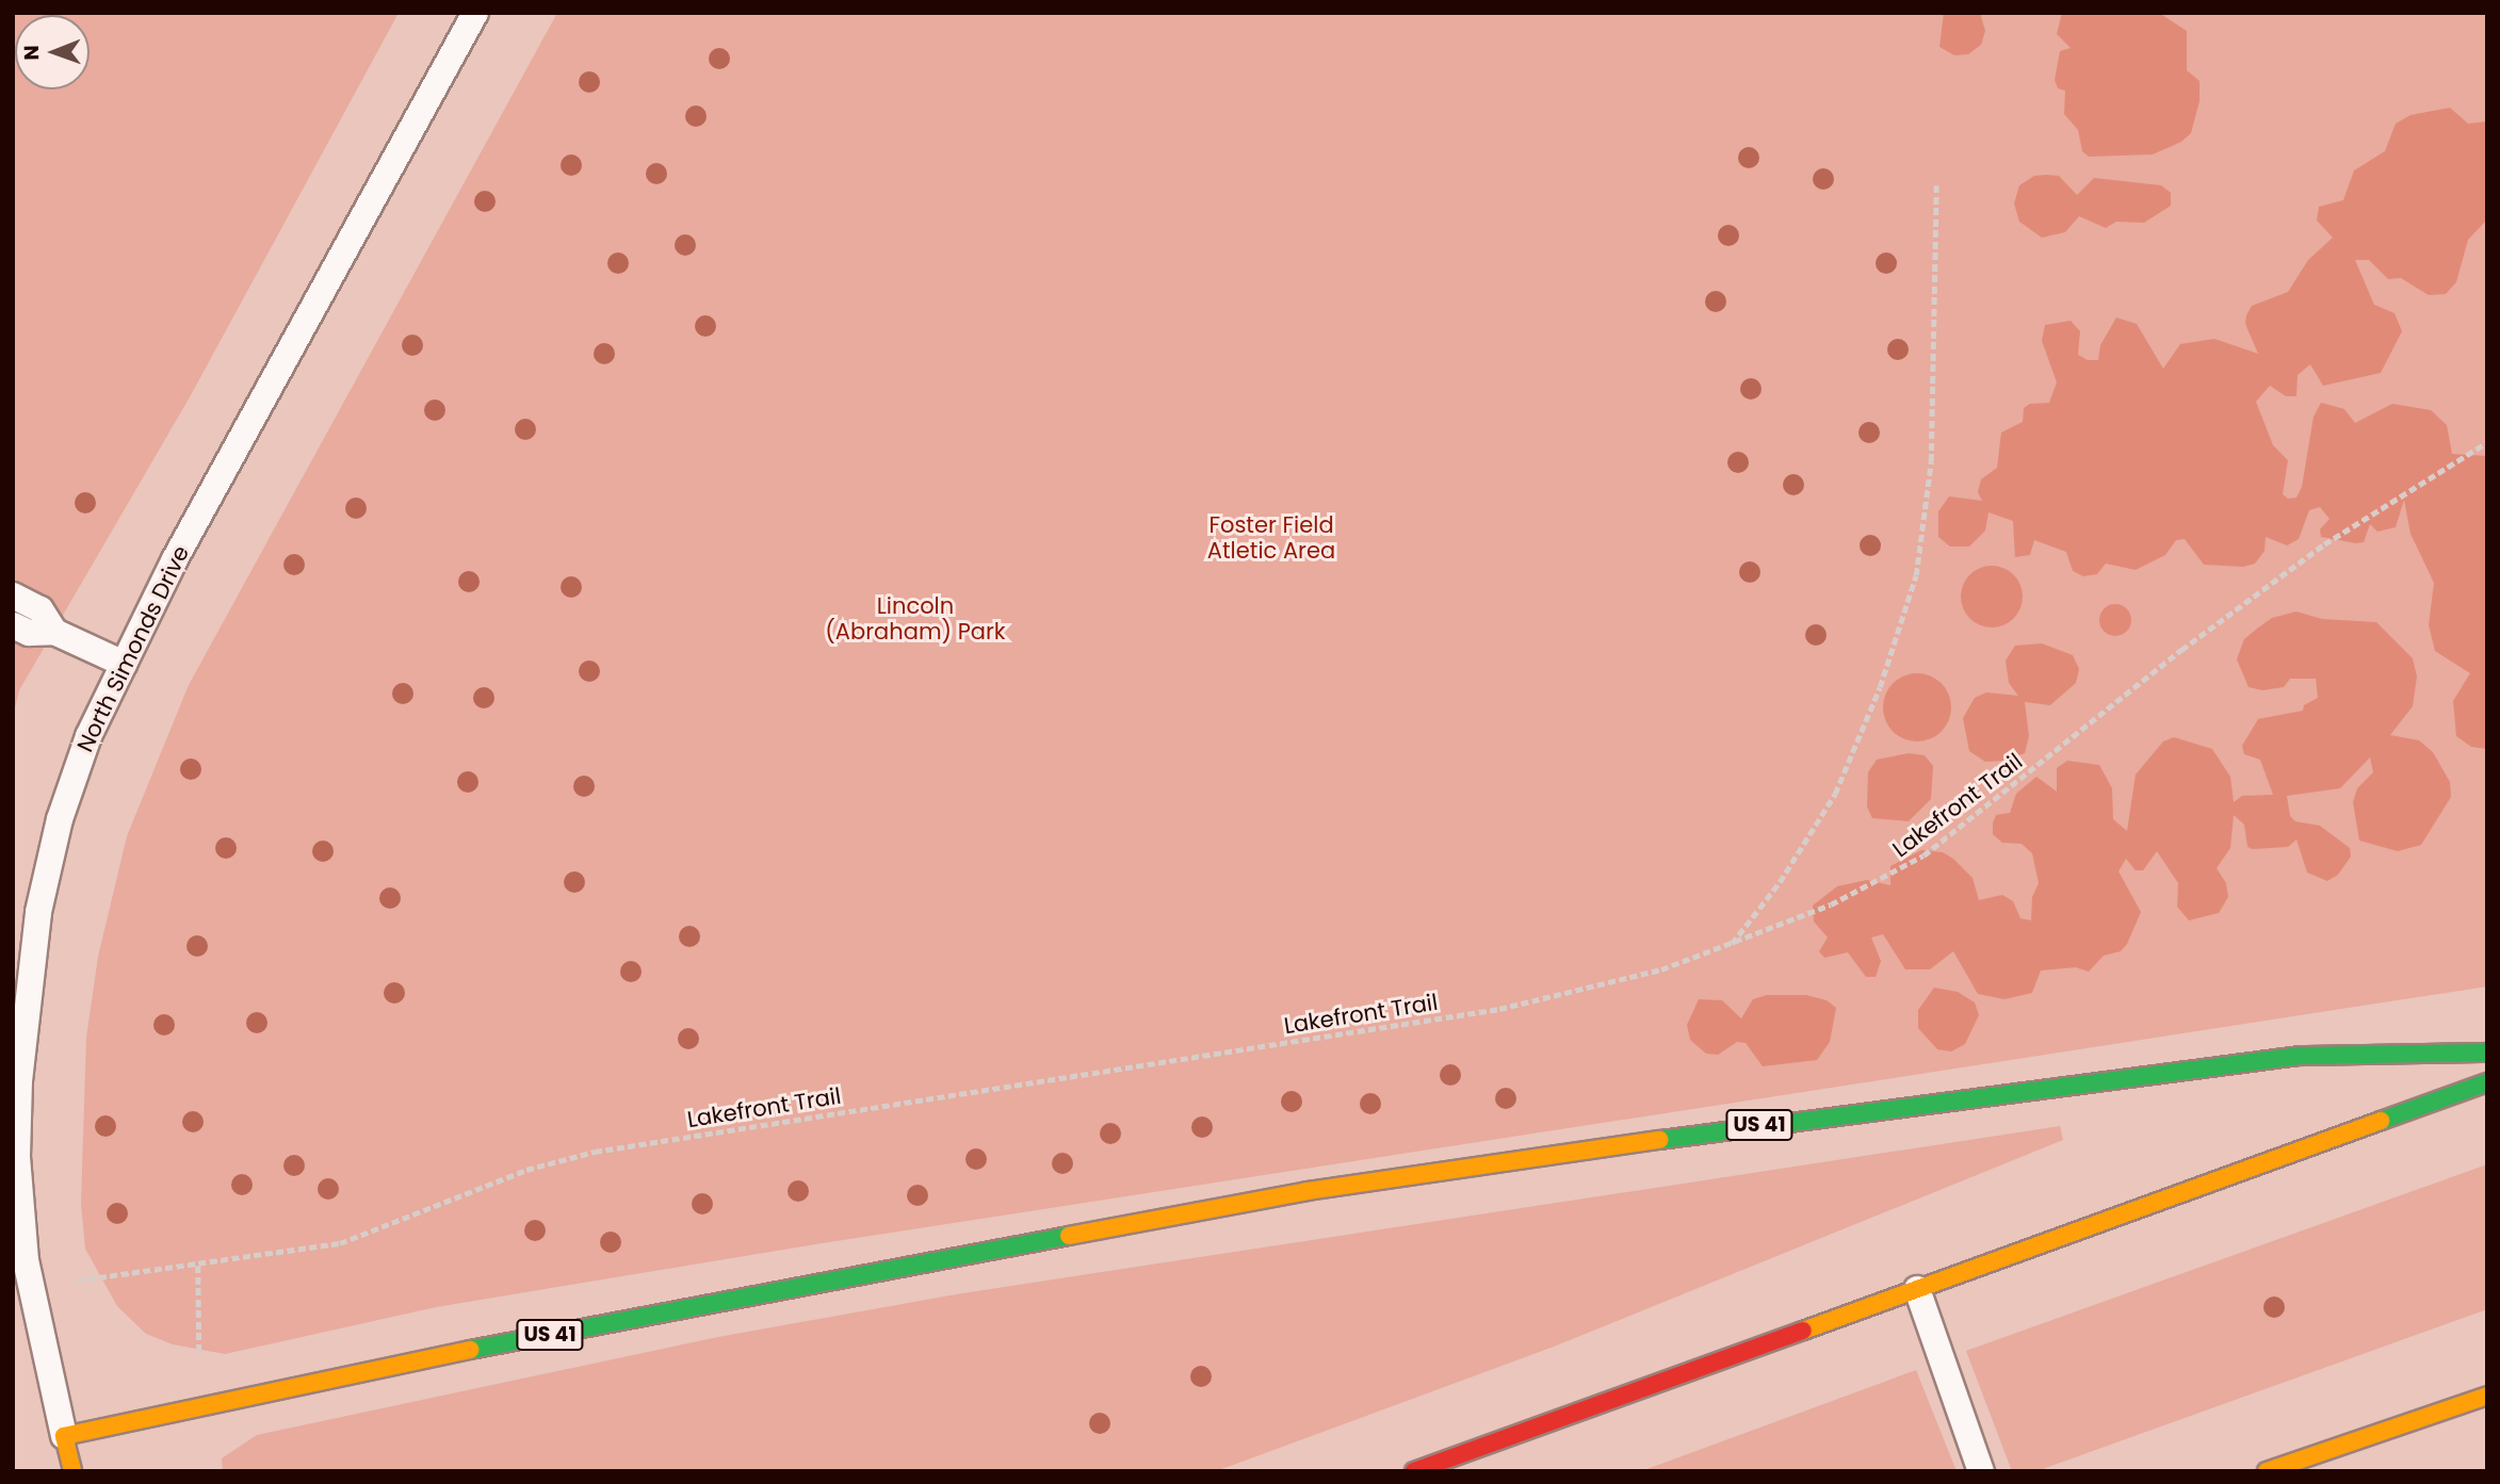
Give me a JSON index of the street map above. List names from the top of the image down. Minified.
{"streets":{"main road":["US 41"],"lane":["North Simonds Drive"],"path":["Lakefront Trail"]},"crossings":[["North Simonds Drive","US 41"]],"parks":["Foster Field Atletic Area","Lincoln (Abraham) Park"],"north":"left"}
